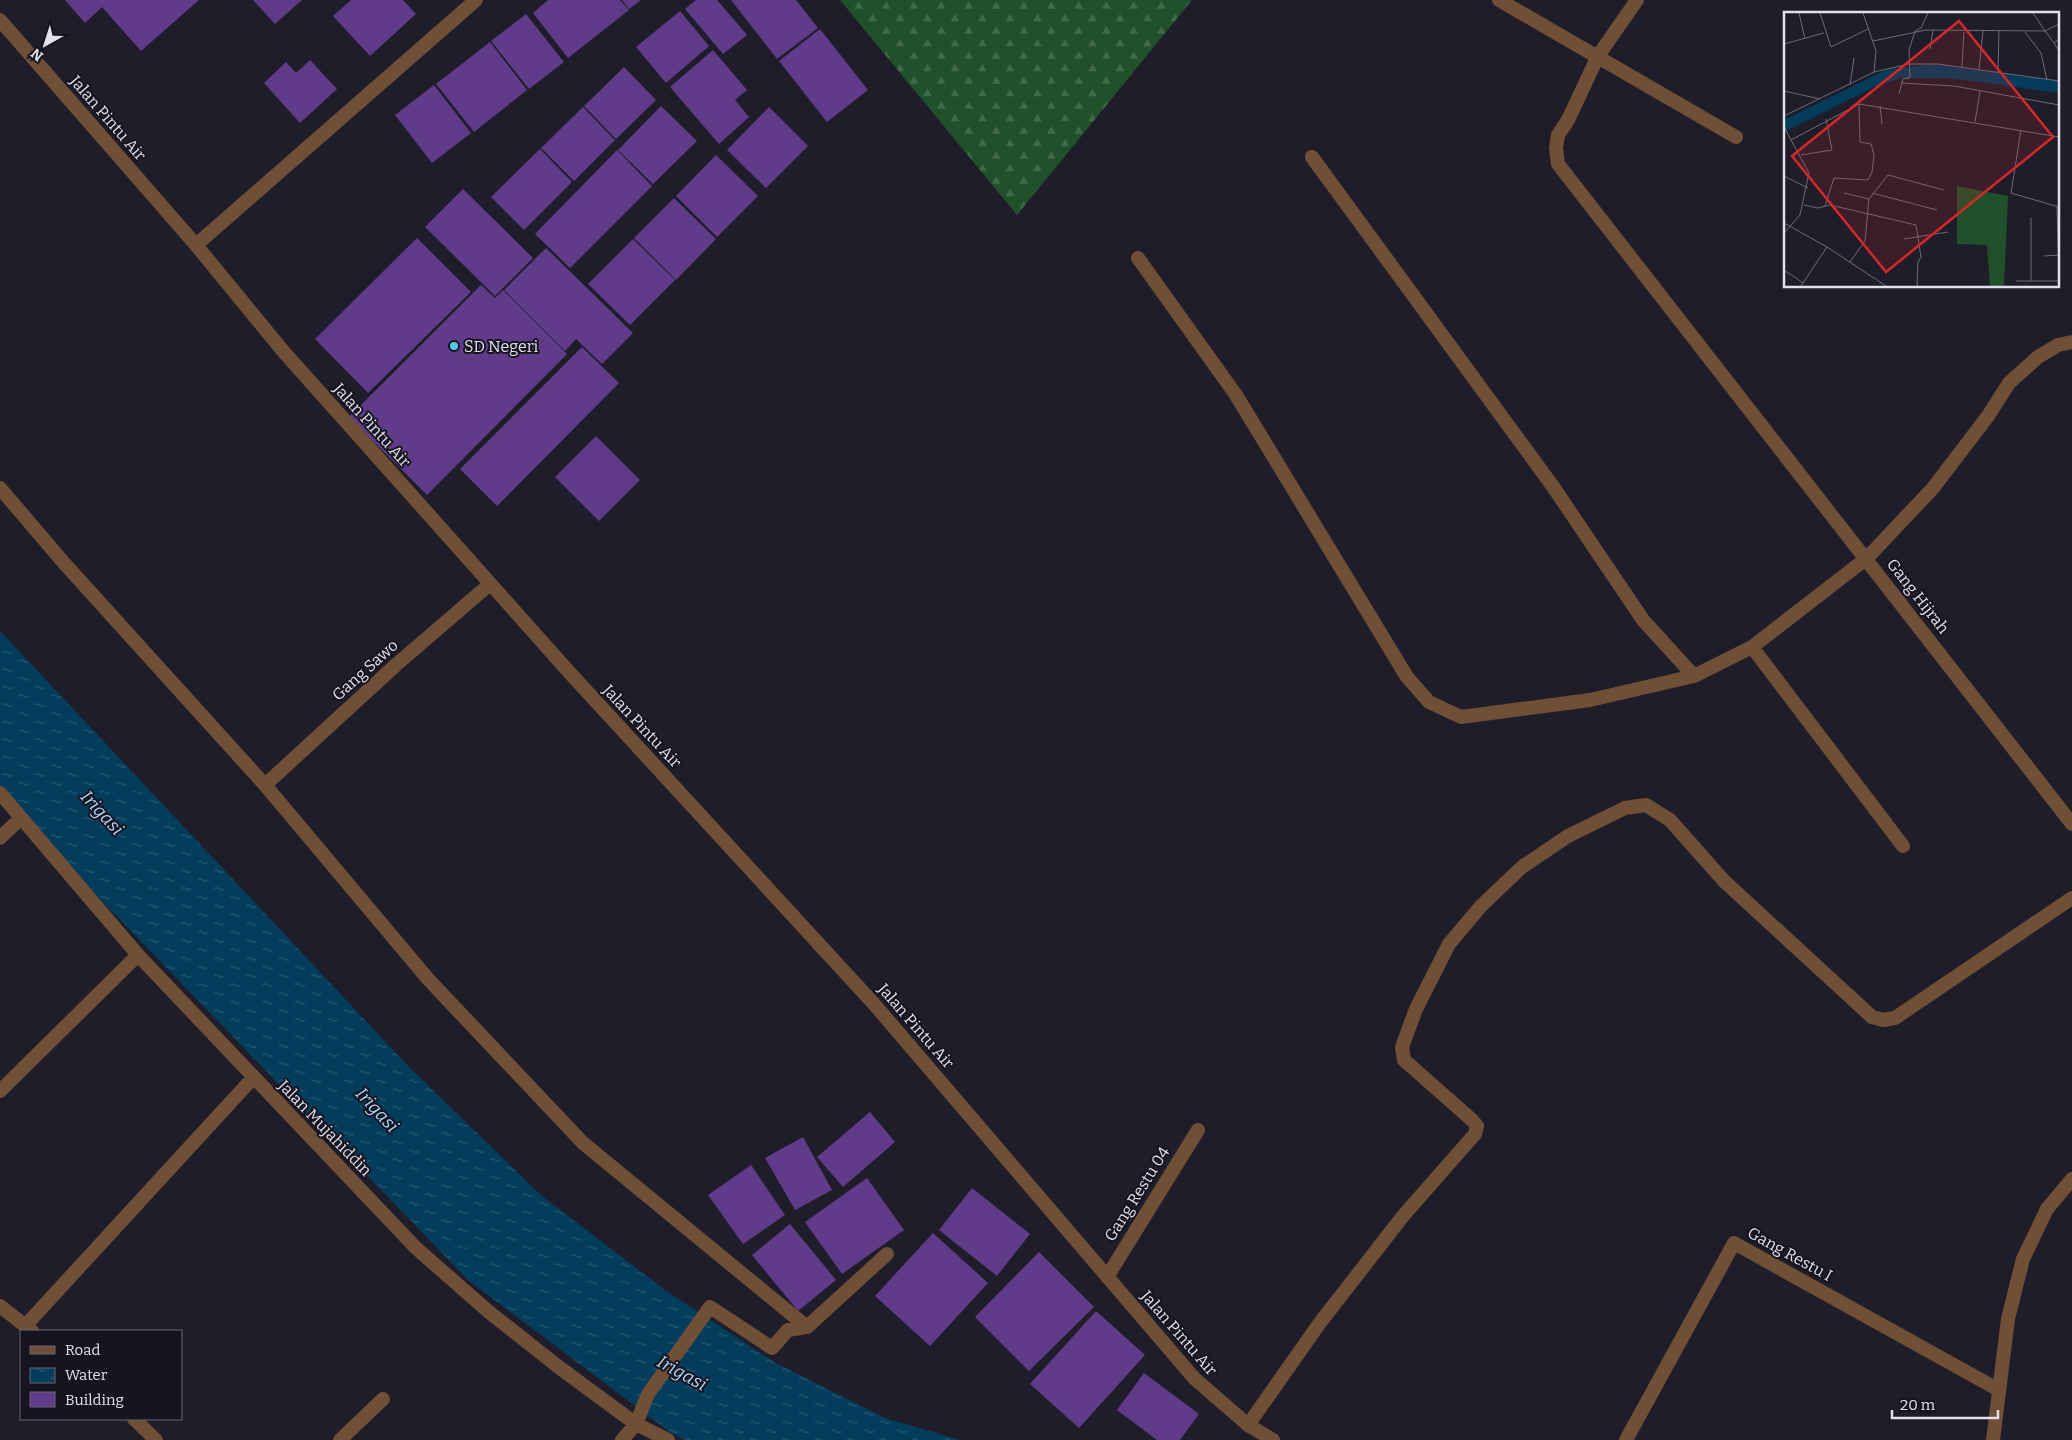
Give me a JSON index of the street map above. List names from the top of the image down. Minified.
{"streets":{"street":["Jalan Pintu Air","Gang Hijrah","Gang Sawo","Jalan Mujahiddin","Gang Restu 04","Gang Restu I"]},"crossings":[["Jalan Pintu Air","Gang Sawo"],["Jalan Pintu Air","Gang Restu 04"]],"water":["Irigasi"],"places":["SD Negeri"],"legend":["Road","Water","Building"],"scale_bar":"20 m","north":"bottom left"}
